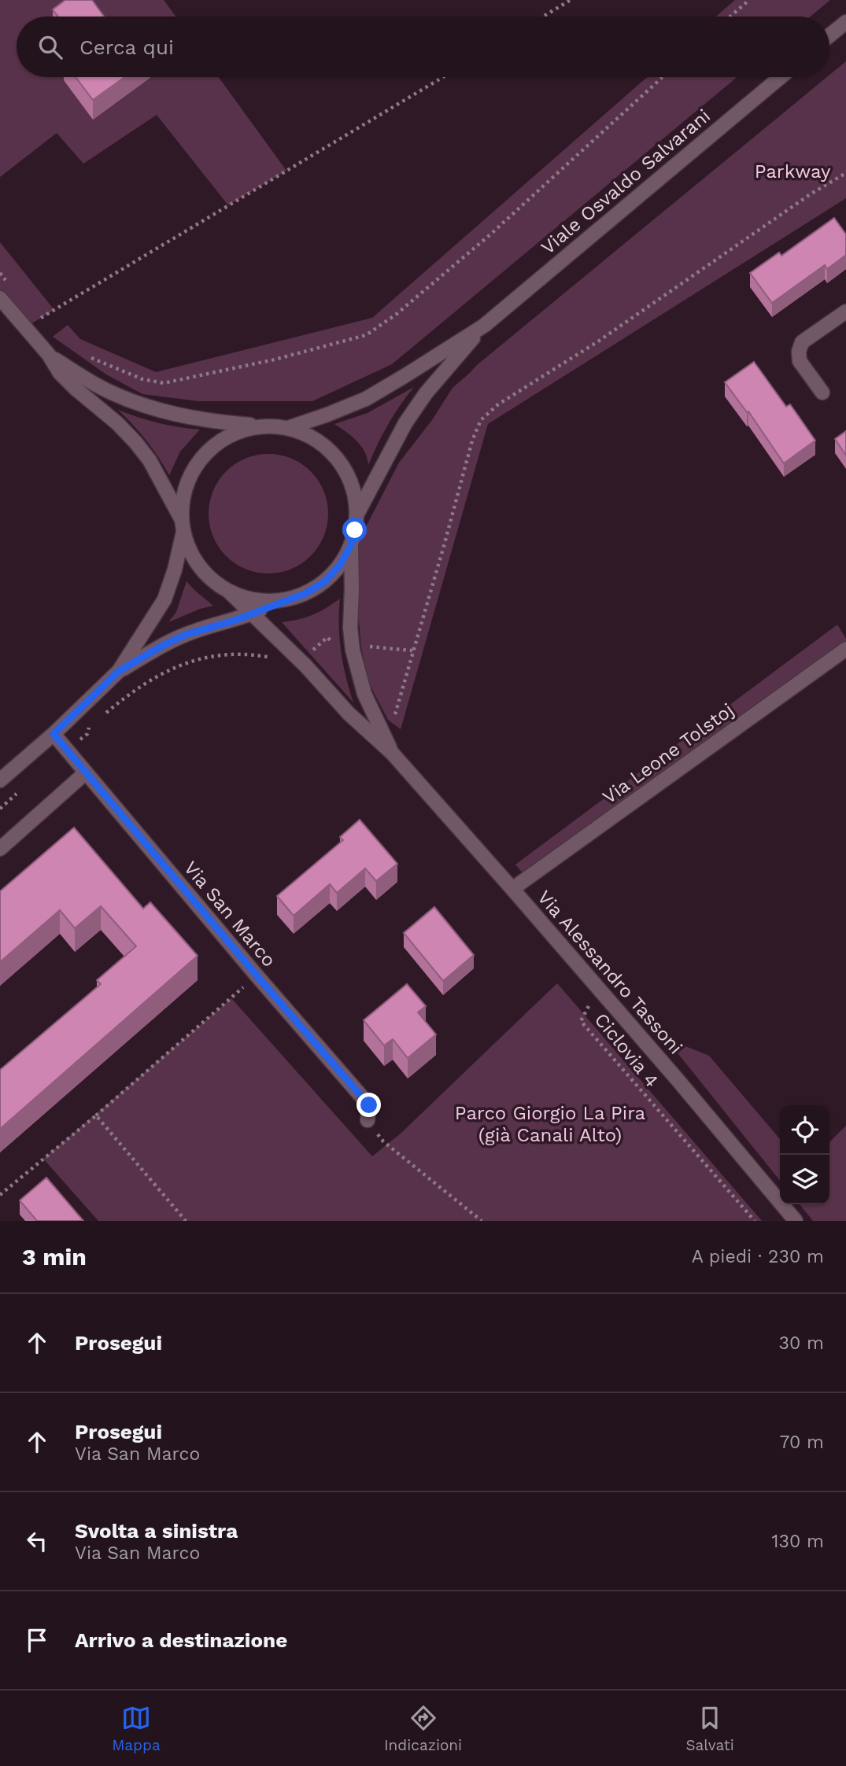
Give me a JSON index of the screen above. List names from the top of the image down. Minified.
{"streets":{"street":["Viale Osvaldo Salvarani","Via Leone Tolstoj","Via San Marco","Via Alessandro Tassoni"],"path":["Ciclovia 4"]},"crossings":[["Viale Osvaldo Salvarani","Via Alessandro Tassoni"],["Via Leone Tolstoj","Via Alessandro Tassoni"]],"parks":["Parkway","Parco Giorgio La Pira (già Canali Alto)"],"page":{"search":"Cerca qui","heading":["3 min","A piedi · 230 m"],"list":[["Prosegui","30 m"],["Prosegui","Via San Marco","70 m"],["Svolta a sinistra","Via San Marco","130 m"],"Arrivo a destinazione"],"nav":["Mappa","Indicazioni","Salvati"]}}
